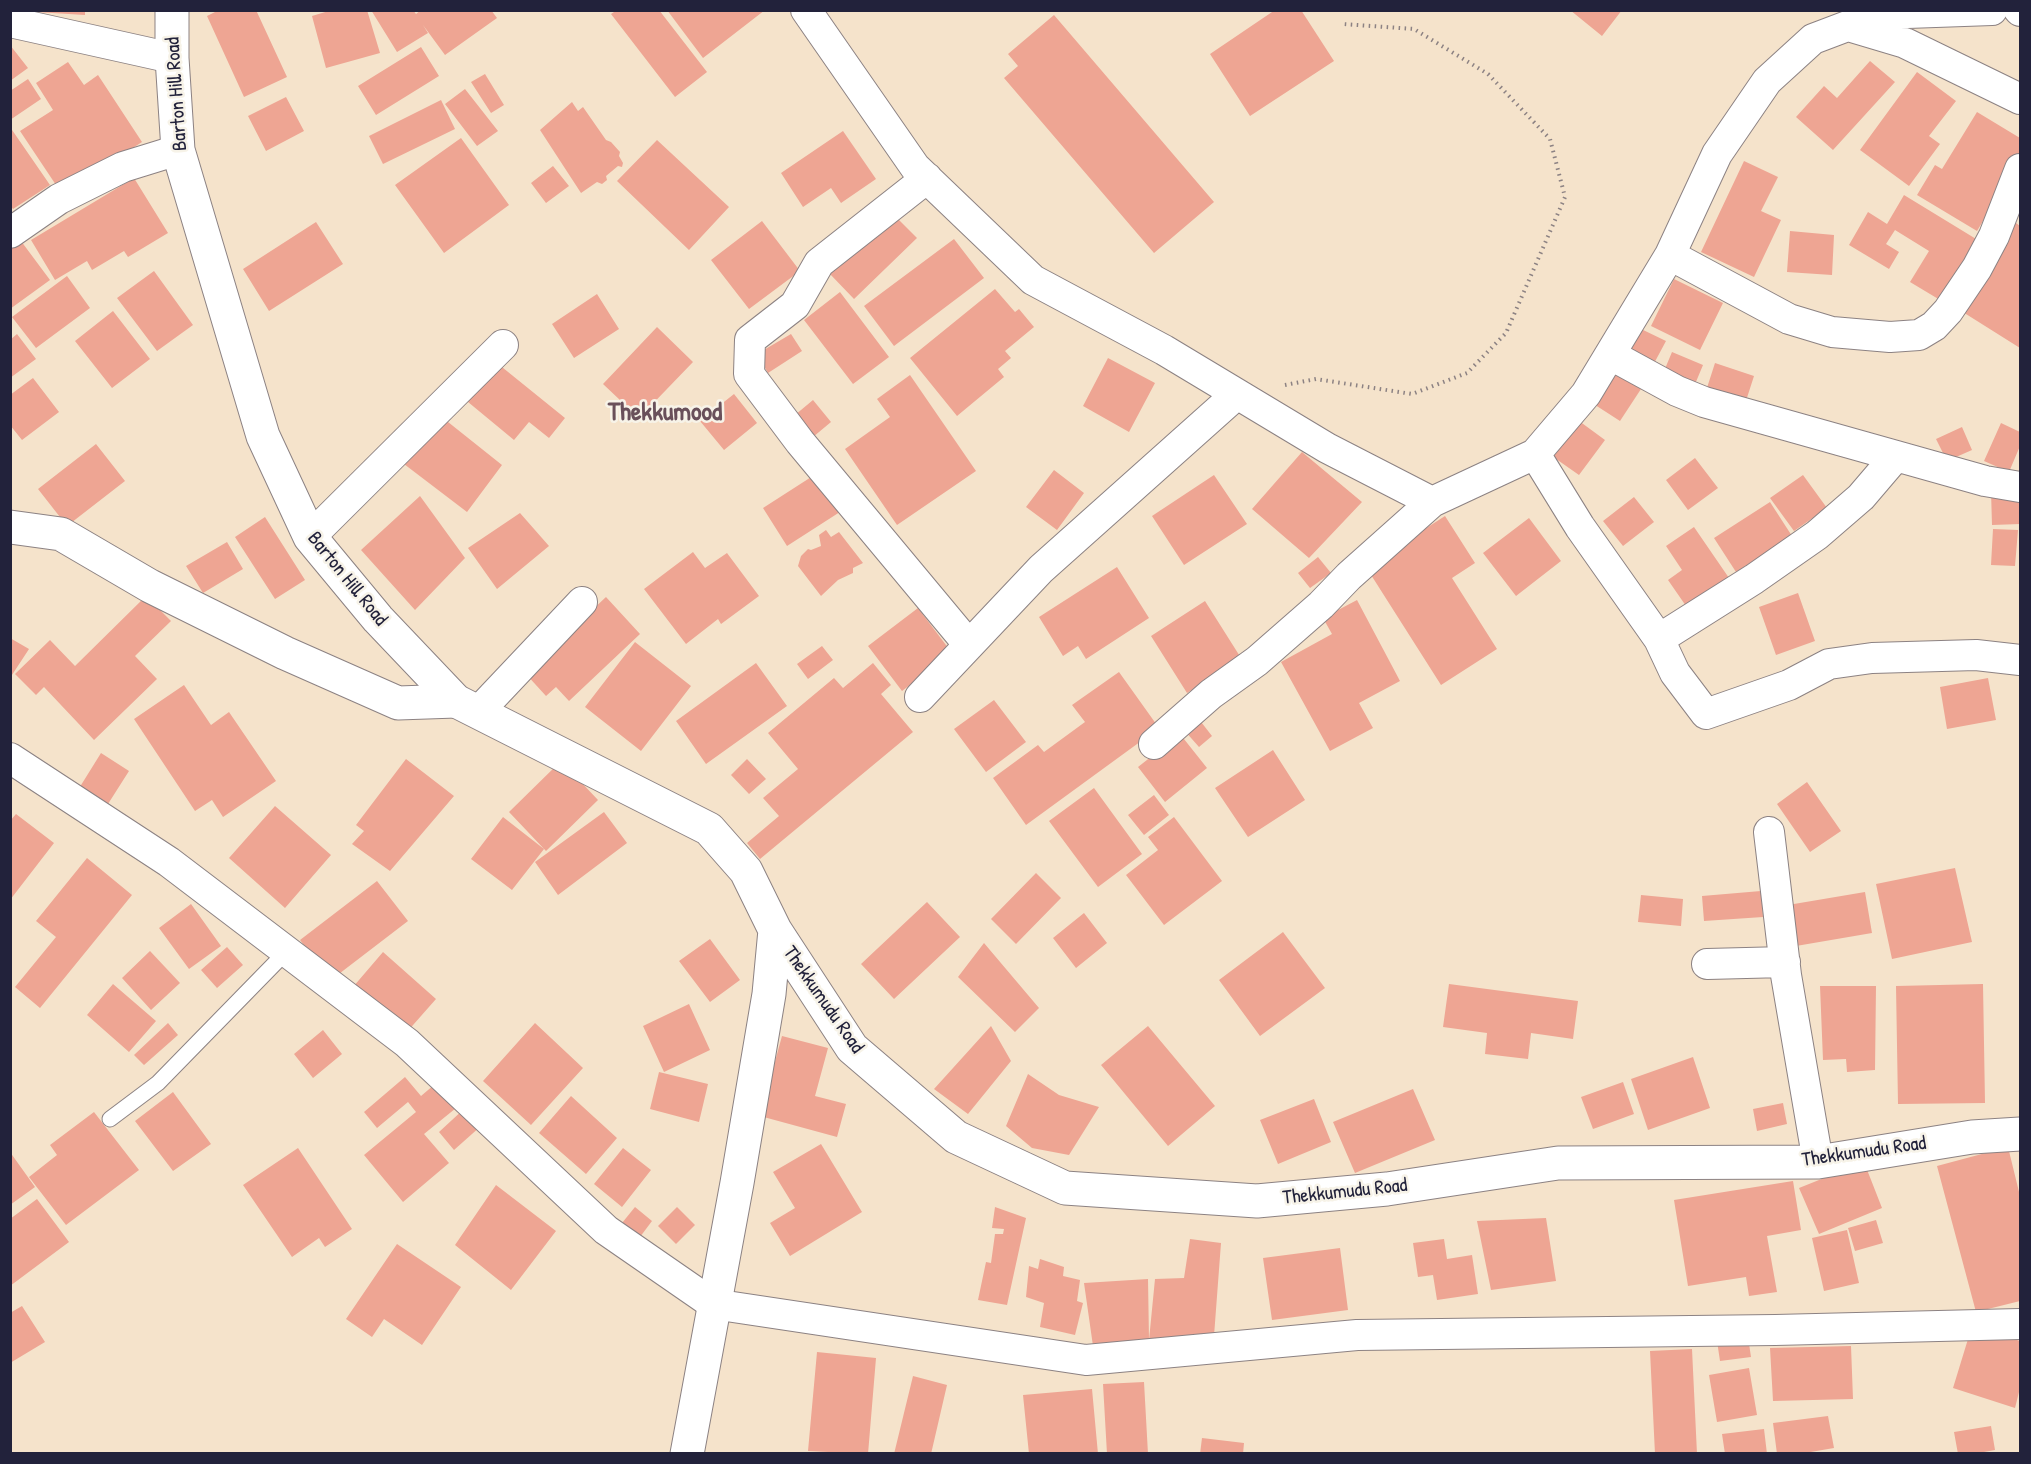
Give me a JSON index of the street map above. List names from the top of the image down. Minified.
{"streets":{"main road":["Barton Hill Road","Thekkumudu Road"]},"crossings":[["Barton Hill Road","Thekkumudu Road"]],"districts":["Thekkumood"]}
